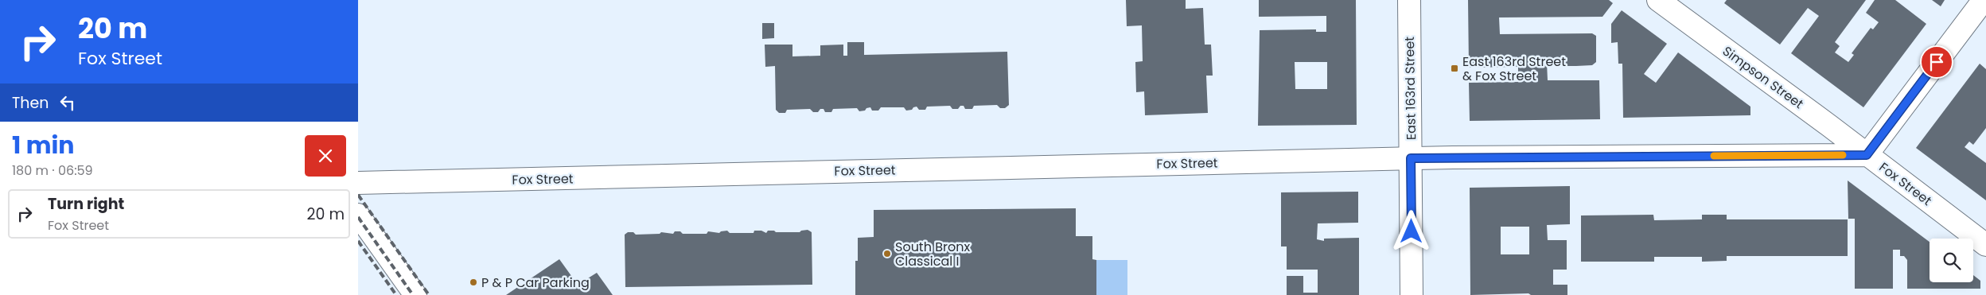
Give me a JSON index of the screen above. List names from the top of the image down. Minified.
{"streets":{"street":["Simpson Street","East 163rd Street","Fox Street"]},"crossings":[["Simpson Street","Fox Street"],["East 163rd Street","Fox Street"]],"places":{"transit":["East 163rd Street & Fox Street"],"other":["South Bronx Classical I","P & P Car Parking"]},"page":{"turn":["20 m","Fox Street"],"then":"Then","heading":["1 min","180 m · 06:59"],"list":[{"name":"Turn right","note":"Fox Street","value":"20 m"}]}}
